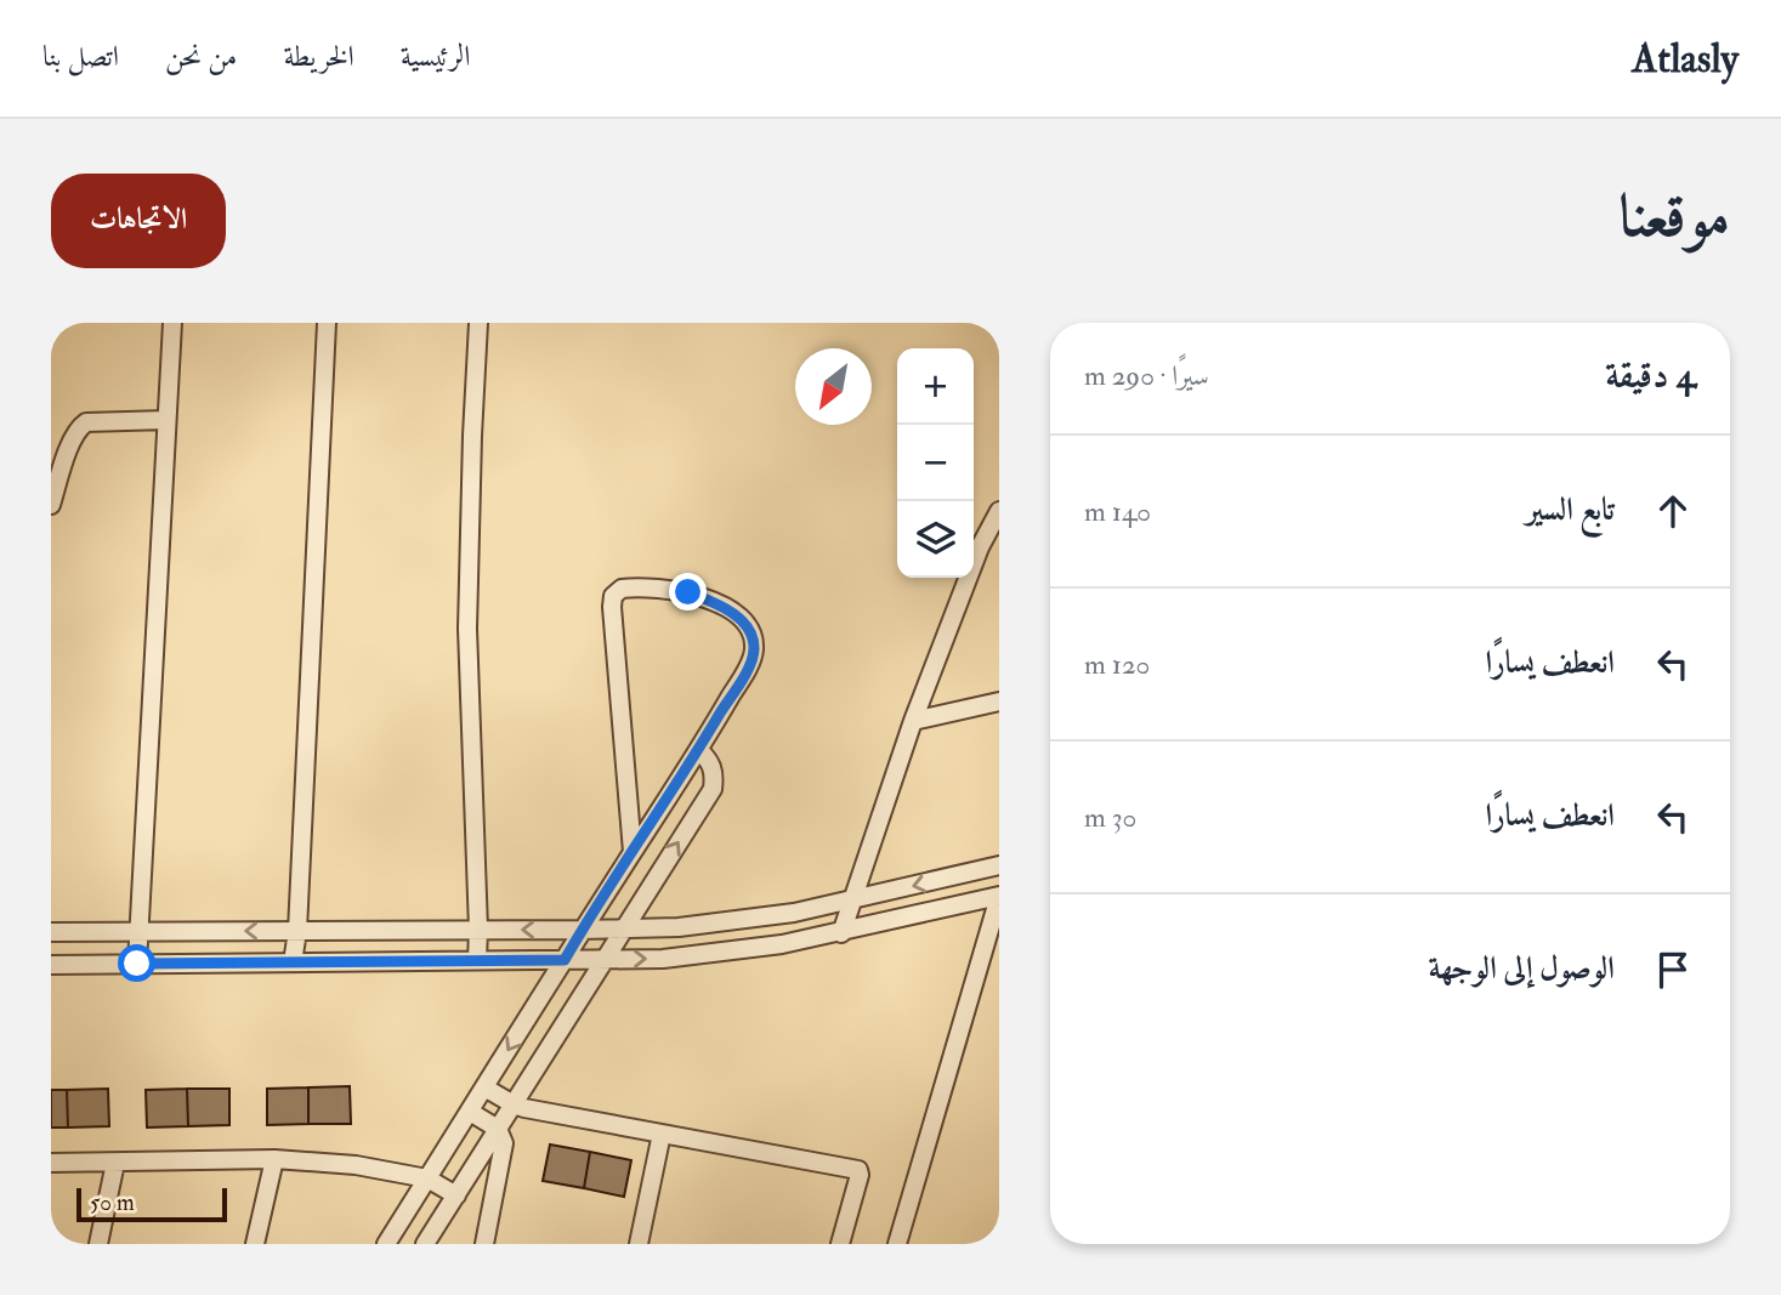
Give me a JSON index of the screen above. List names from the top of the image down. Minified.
{"scale_bar":"50 m","north":"bottom left","page":{"header":"Atlasly","nav":["الرئيسية","الخريطة","من نحن","اتصل بنا"],"title":"موقعنا","buttons":"الاتجاهات","heading":["4 دقيقة","سيرًا · 290 m"],"map_buttons":["+","−"],"list":[["تابع السير","140 m"],["انعطف يسارًا","120 m"],["انعطف يسارًا","30 m"],"الوصول إلى الوجهة"],"scale":"50 m"}}
